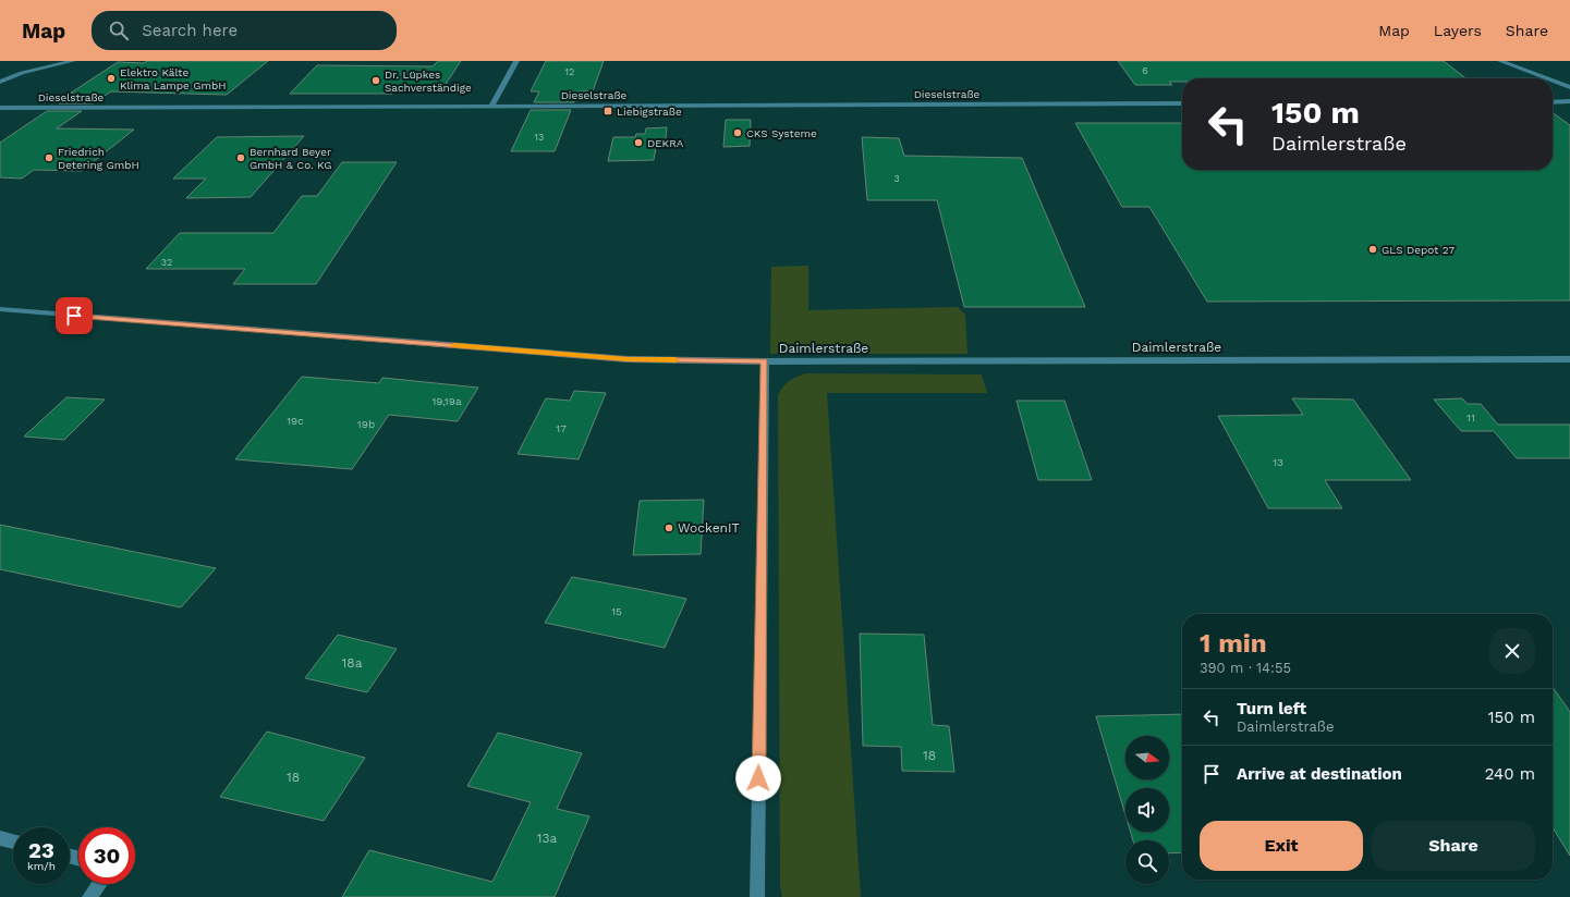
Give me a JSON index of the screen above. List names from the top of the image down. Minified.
{"streets":{"street":["Dieselstraße","Daimlerstraße"]},"places":{"other":["Elektro Kälte Klima Lampe GmbH","Dr. Lüpkes Sachverständige","CKS Systeme","DEKRA","Friedrich Detering GmbH","Bernhard Beyer GmbH & Co. KG","GLS Depot 27","WockenIT"],"transit":["Liebigstraße"]},"house_numbers":["6","12","13","3","32","19,19a","11","19c","19b","17","13","15","18a","18","18","13a"],"north":"right","page":{"header":"Map","search":"Search here","nav":["Map","Layers","Share"],"turn":["150 m","Daimlerstraße"],"heading":["1 min","390 m · 14:55"],"list":[{"name":"Turn left","note":"Daimlerstraße","value":"150 m"},{"name":"Arrive at destination","value":"240 m"}],"buttons":["Exit","Share"],"speed":"23 km/h","limit":"30"}}
